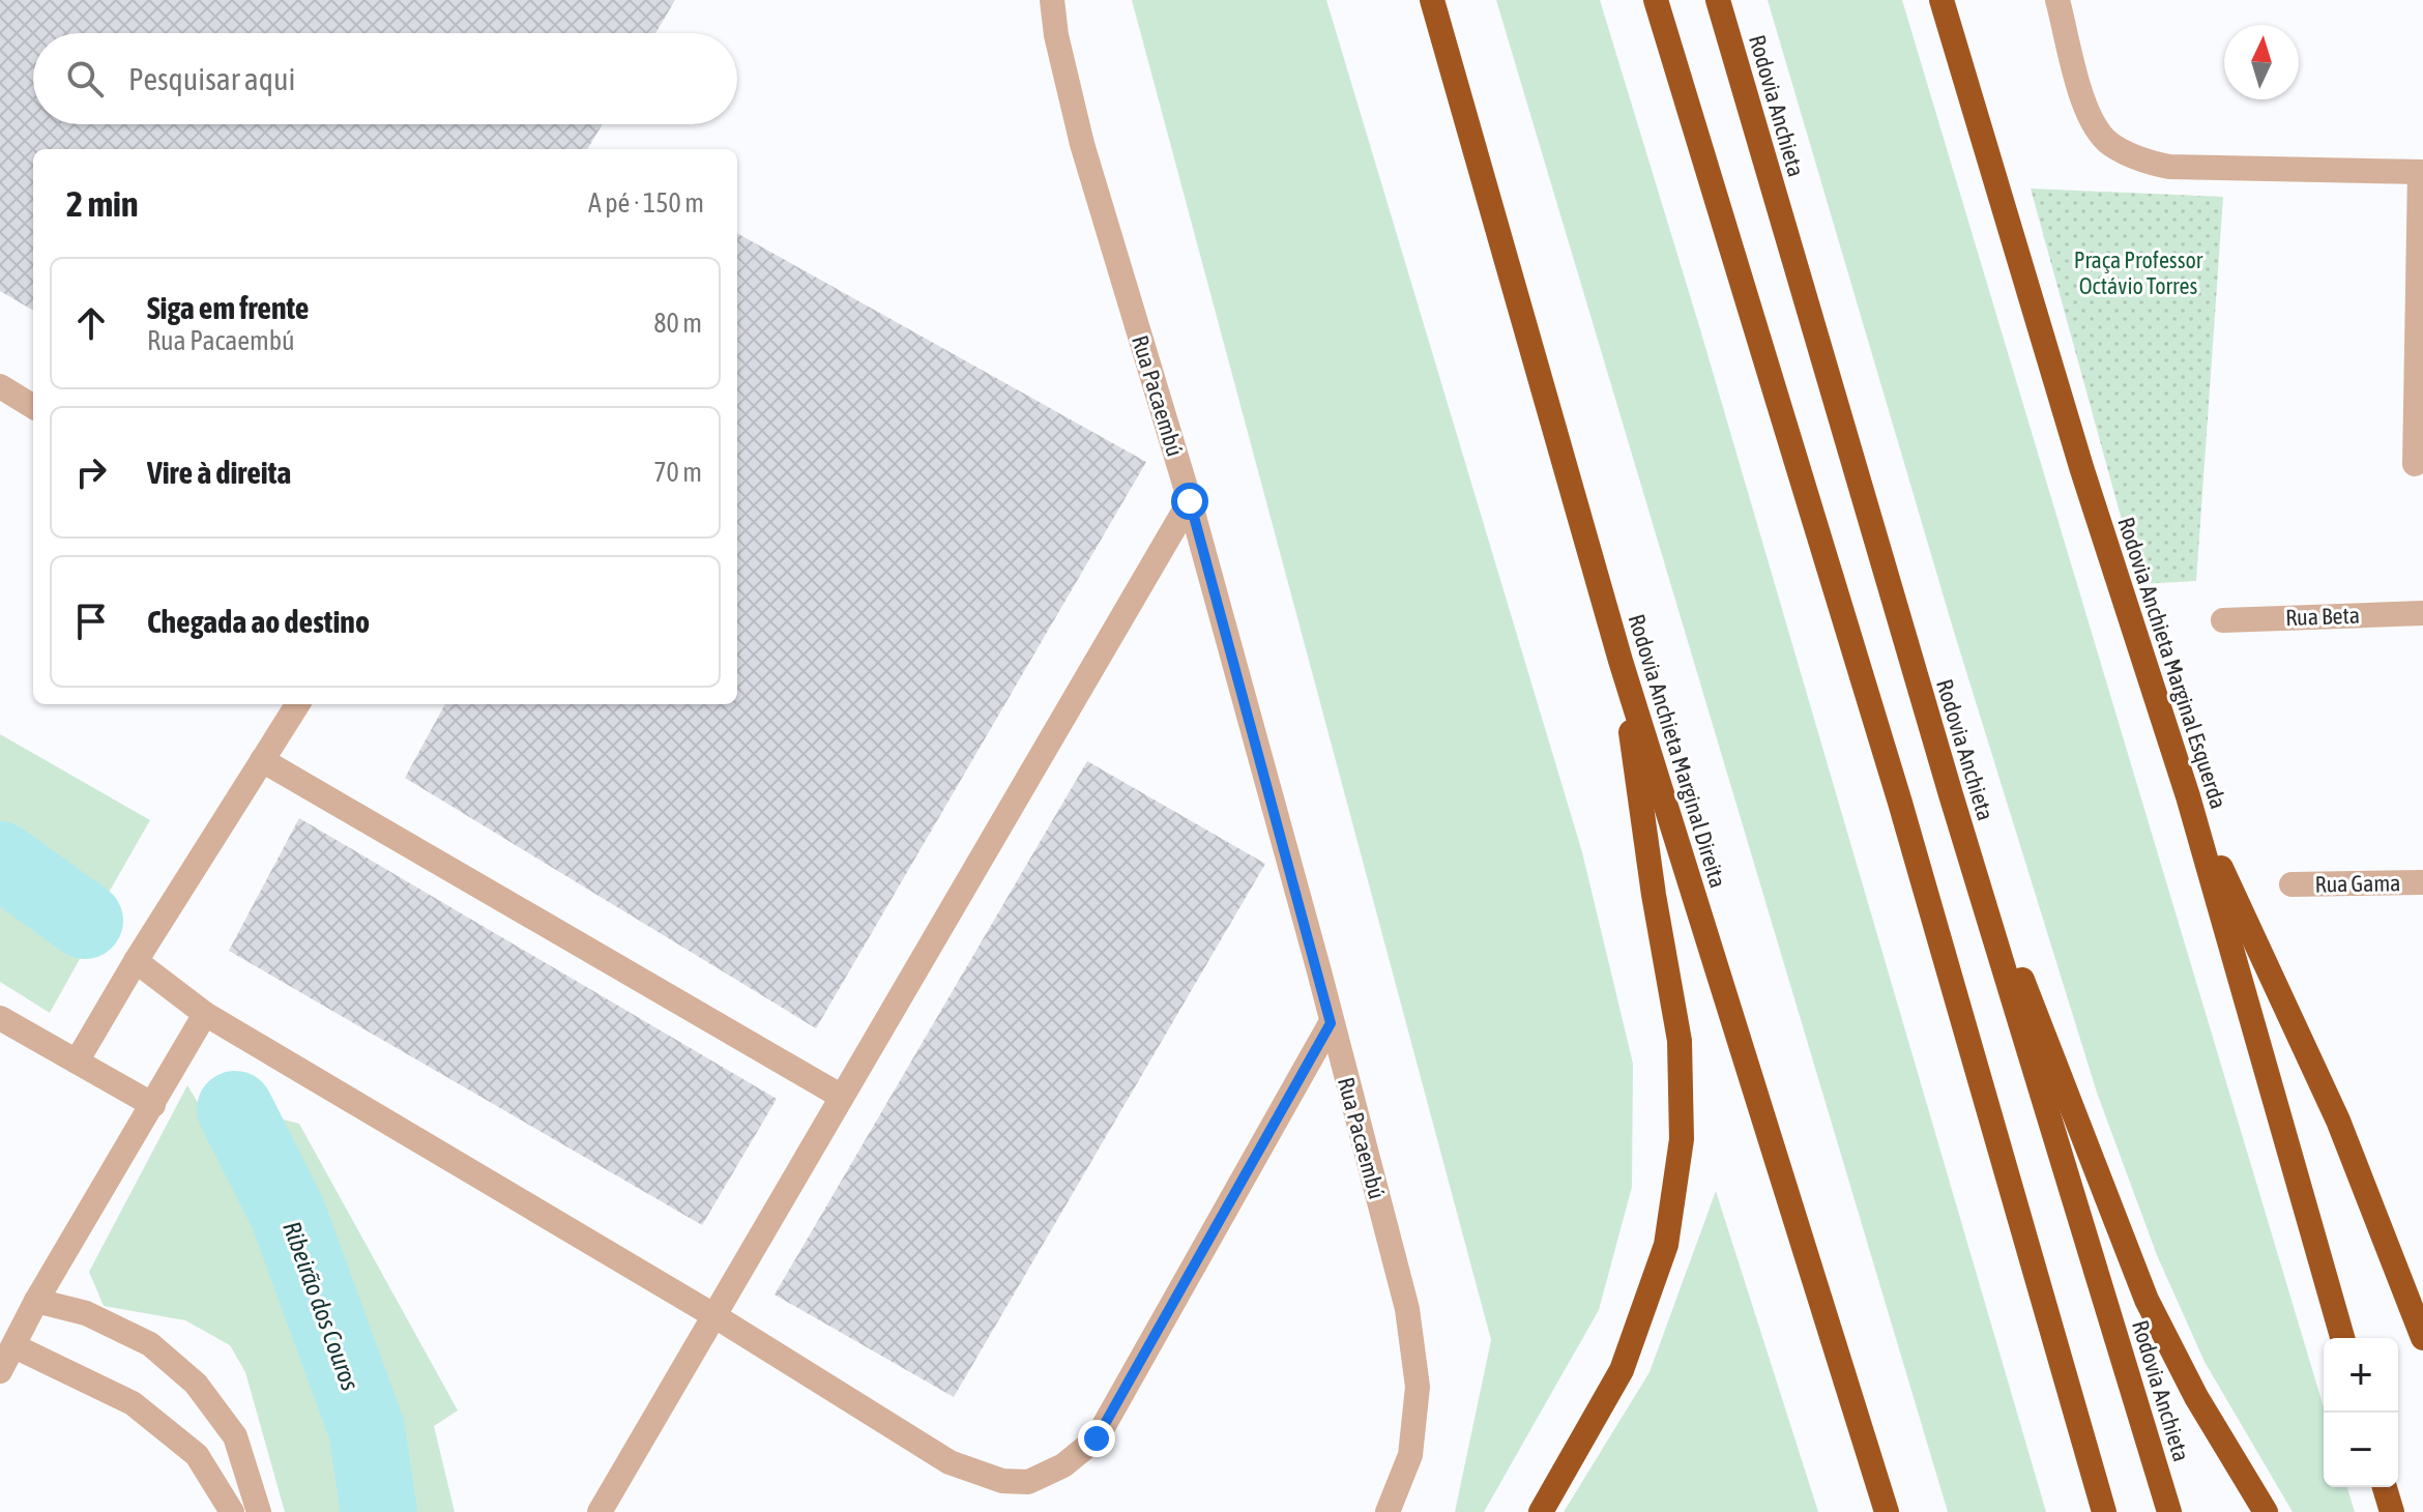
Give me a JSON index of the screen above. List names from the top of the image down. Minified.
{"streets":{"highway":["Rodovia Anchieta","Rodovia Anchieta Marginal Esquerda","Rodovia Anchieta Marginal Direita"],"street":["Rua Pacaembú","Rua Beta","Rua Gama"]},"water":["Ribeirão dos Couros"],"parks":["Praça Professor Octávio Torres"],"north":"top","page":{"search":"Pesquisar aqui","heading":["2 min","A pé · 150 m"],"list":[["Siga em frente","Rua Pacaembú","80 m"],["Vire à direita","70 m"],"Chegada ao destino"],"map_buttons":["+","−"]}}
